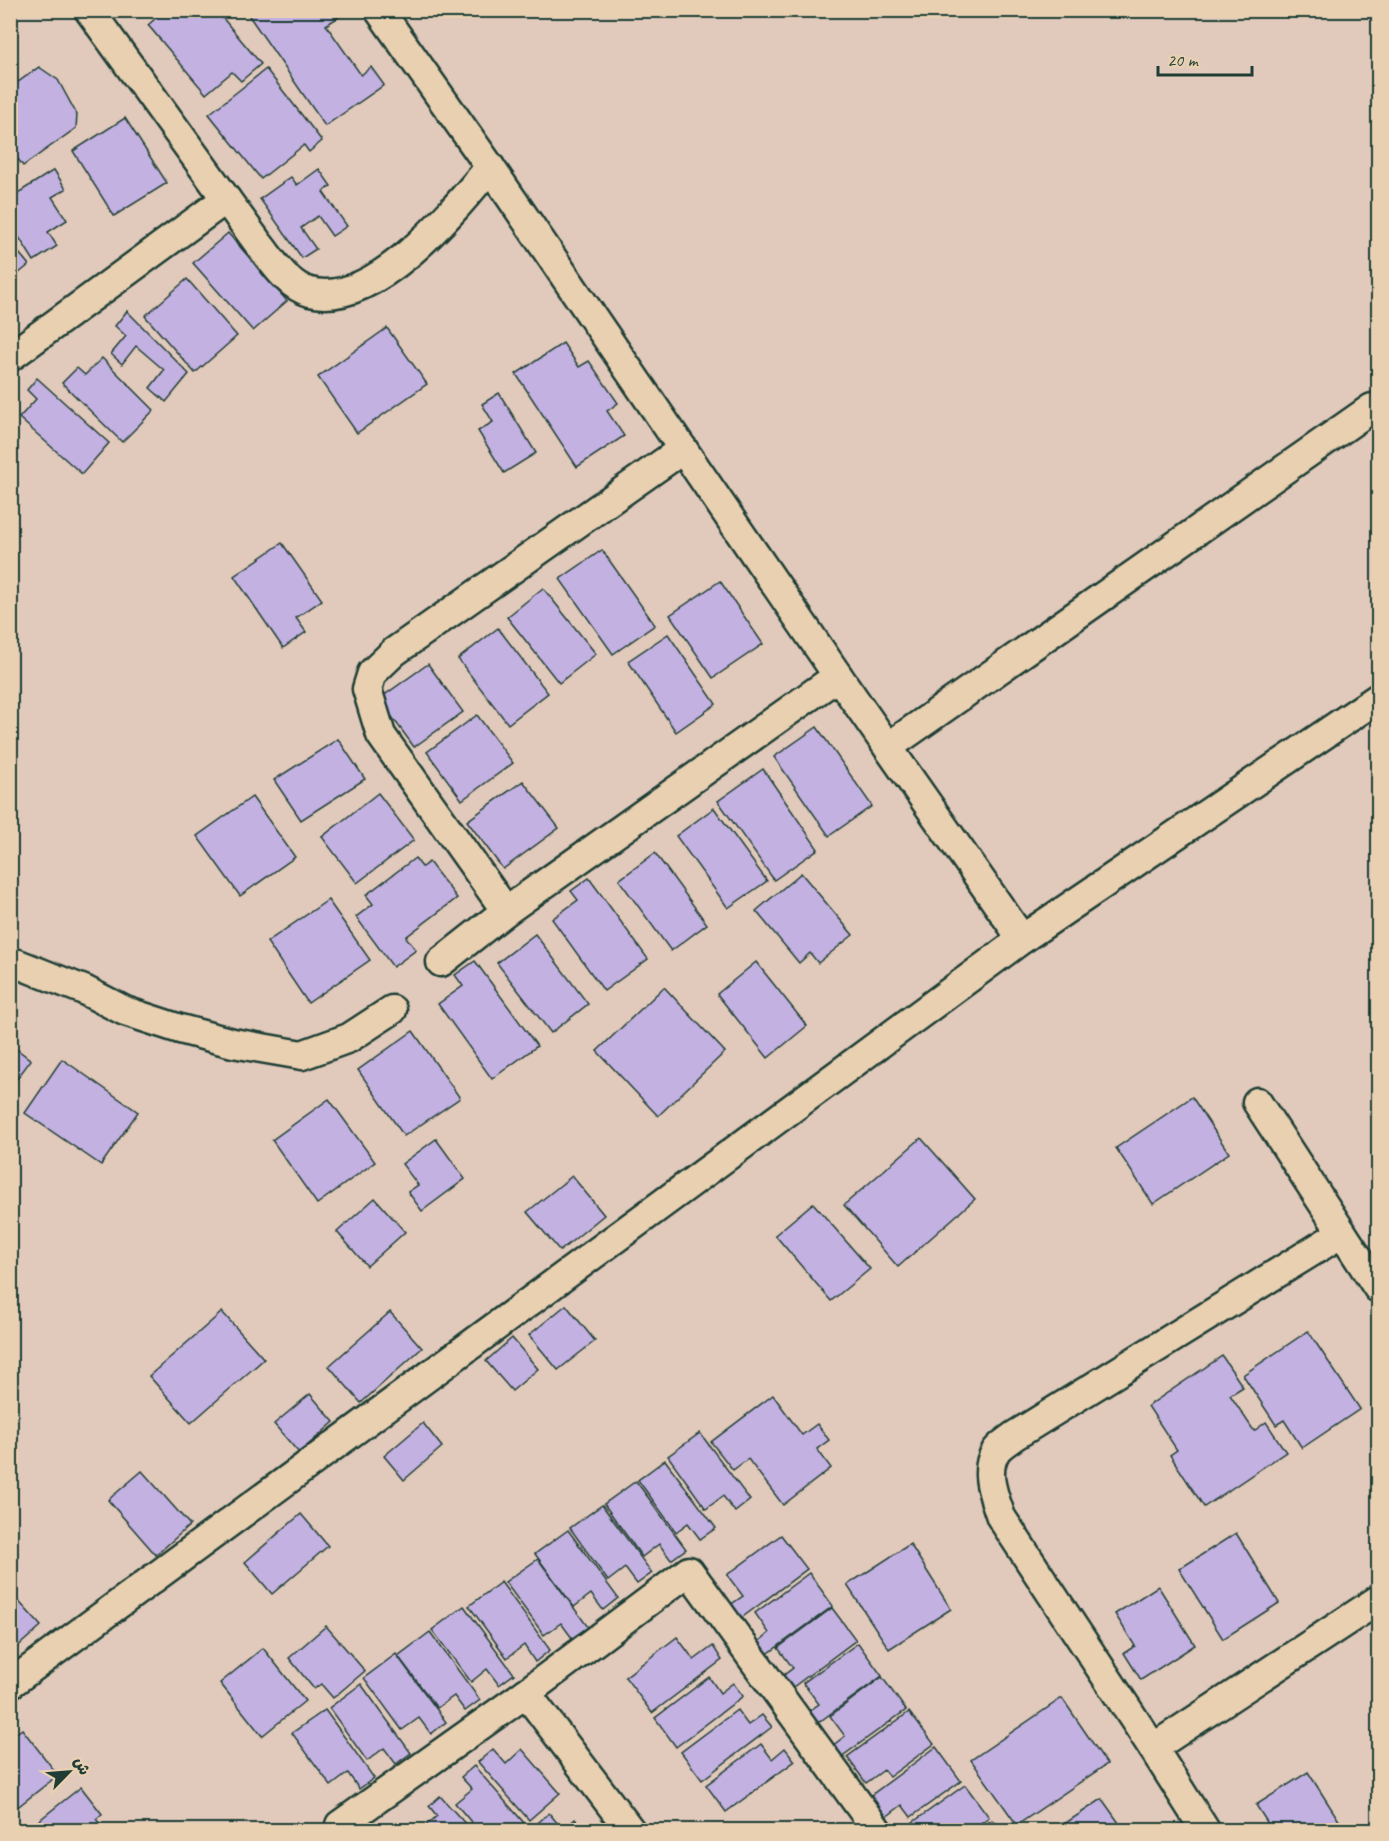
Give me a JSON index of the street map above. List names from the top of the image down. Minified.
{"scale_bar":"20 m","north":"top right"}
